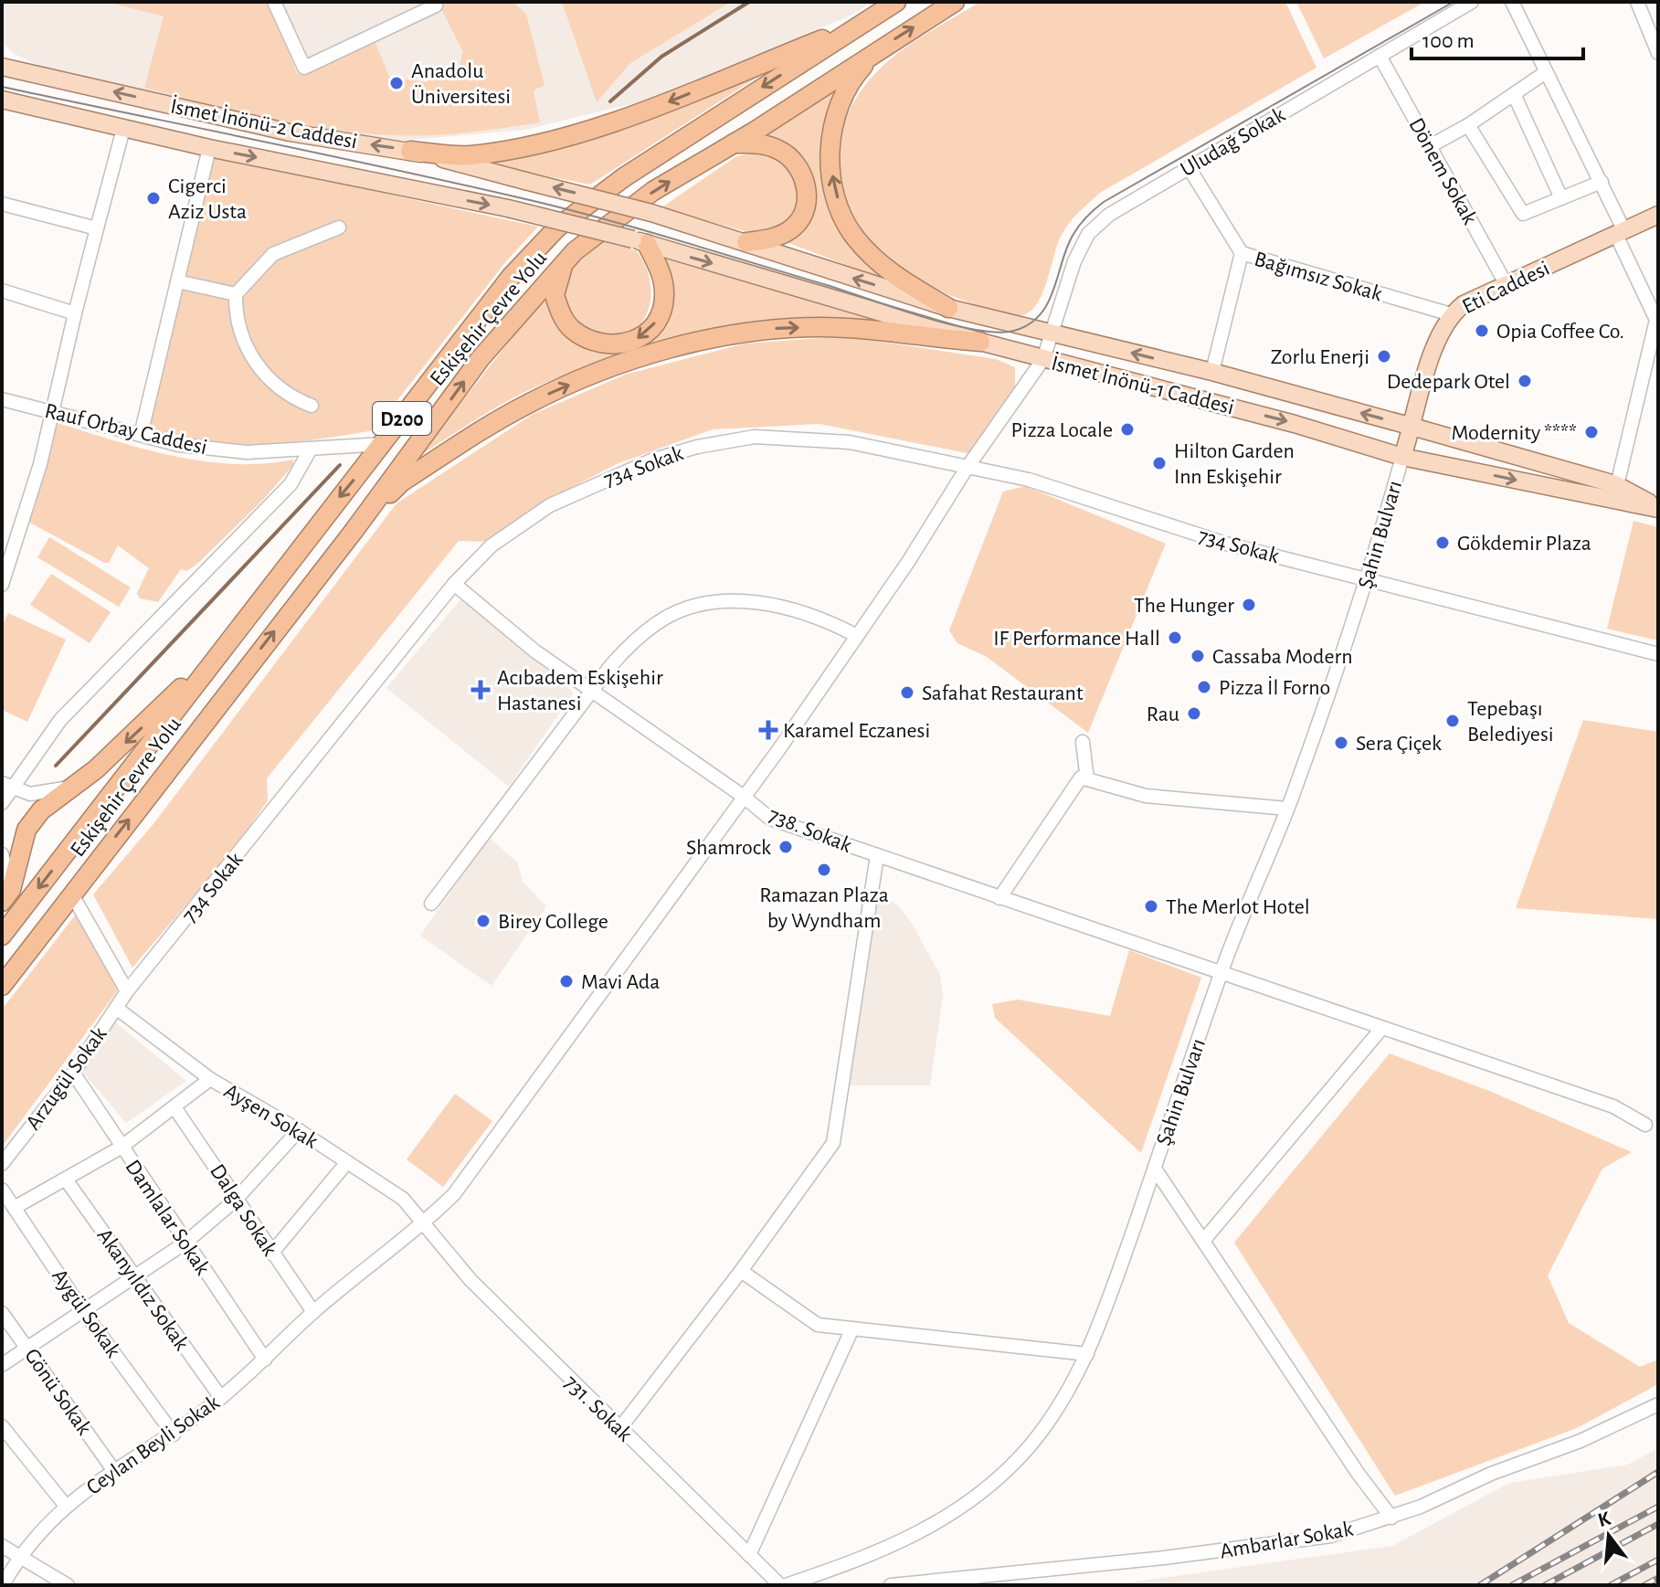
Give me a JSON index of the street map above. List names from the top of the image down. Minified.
{"streets":{"highway":["Eskişehir Çevre Yolu","D200"],"main road":["İsmet İnönü-2 Caddesi","Eti Caddesi","İsmet İnönü-1 Caddesi"],"street":["Uludağ Sokak","Dönem Sokak","Bağımsız Sokak","Rauf Orbay Caddesi","734 Sokak","Şahin Bulvarı","738. Sokak","Arzugül Sokak","Ayşen Sokak","Dalga Sokak","Damlalar Sokak","Akanyıldız Sokak","Aygül Sokak","Gönü Sokak","731. Sokak","Ceylan Beyli Sokak","Ambarlar Sokak"]},"crossings":[["İsmet İnönü-2 Caddesi","İsmet İnönü-1 Caddesi"],["Uludağ Sokak","Dönem Sokak"],["Uludağ Sokak","Bağımsız Sokak"],["Uludağ Sokak","İsmet İnönü-1 Caddesi"],["Uludağ Sokak","734 Sokak"],["Uludağ Sokak","738. Sokak"],["Uludağ Sokak","Ceylan Beyli Sokak"],["Dönem Sokak","Eti Caddesi"],["Bağımsız Sokak","Eti Caddesi"],["Eti Caddesi","İsmet İnönü-1 Caddesi"],["Eti Caddesi","Şahin Bulvarı"],["Eskişehir Çevre Yolu","Rauf Orbay Caddesi"],["İsmet İnönü-1 Caddesi","Şahin Bulvarı"],["734 Sokak","Şahin Bulvarı"],["734 Sokak","738. Sokak"],["734 Sokak","Arzugül Sokak"],["Şahin Bulvarı","738. Sokak"],["Şahin Bulvarı","731. Sokak"],["738. Sokak","Ceylan Beyli Sokak"],["Arzugül Sokak","Ayşen Sokak"],["Arzugül Sokak","Damlalar Sokak"],["Ayşen Sokak","731. Sokak"],["Ayşen Sokak","Ceylan Beyli Sokak"],["Dalga Sokak","Ceylan Beyli Sokak"],["Damlalar Sokak","Ceylan Beyli Sokak"],["Akanyıldız Sokak","Ceylan Beyli Sokak"],["Aygül Sokak","Ceylan Beyli Sokak"],["Gönü Sokak","Ceylan Beyli Sokak"],["731. Sokak","Ceylan Beyli Sokak"]],"places":{"other":["Anadolu Üniversitesi","Cigerci Aziz Usta","Opia Coffee Co.","Zorlu Enerji","Dedepark Otel","Pizza Locale","Modernity ****","Hilton Garden Inn Eskişehir","Gökdemir Plaza","The Hunger","IF Performance Hall","Cassaba Modern","Pizza İl Forno","Safahat Restaurant","Rau","Tepebaşı Belediyesi","Sera Çiçek","Shamrock","Ramazan Plaza by Wyndham","The Merlot Hotel","Birey College","Mavi Ada"],"health":["Acıbadem Eskişehir Hastanesi","Karamel Eczanesi"]},"scale_bar":"100 m","north":"top"}
